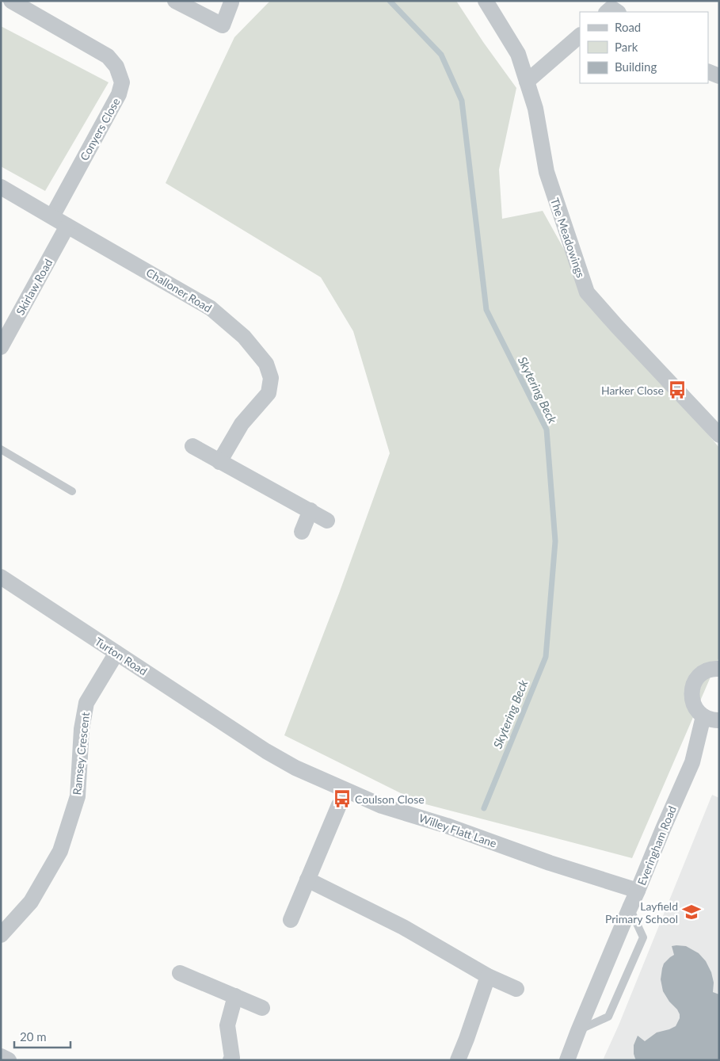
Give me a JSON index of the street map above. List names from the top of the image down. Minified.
{"streets":{"street":["Conyers Close","The Meadowings","Skirlaw Road","Challoner Road","Turton Road","Ramsey Crescent","Willey Flatt Lane","Everingham Road"]},"crossings":[["Conyers Close","Challoner Road"],["Skirlaw Road","Challoner Road"],["Turton Road","Ramsey Crescent"],["Turton Road","Willey Flatt Lane"],["Willey Flatt Lane","Everingham Road"]],"water":["Skytering Beck"],"places":{"bus stop":["Harker Close","Coulson Close"],"school or university":["Layfield Primary School"]},"legend":["Road","Park","Building"],"scale_bar":"20 m"}
